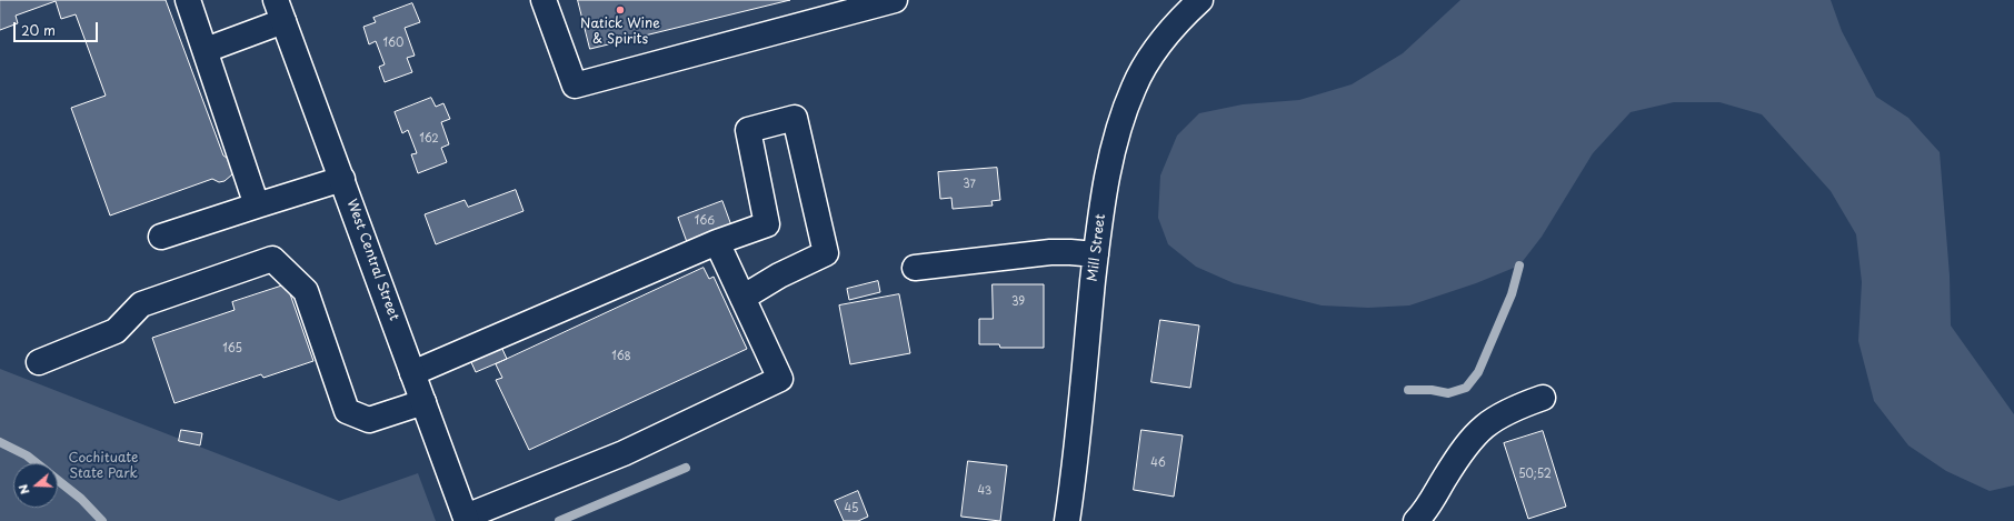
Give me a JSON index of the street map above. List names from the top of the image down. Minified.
{"streets":{"street":["Mill Street","West Central Street"]},"parks":["Cochituate State Park"],"places":["Natick Wine & Spirits"],"house_numbers":["160","162","37","166","39","165","168","46","50;52","43","45"],"scale_bar":"20 m","north":"left"}
